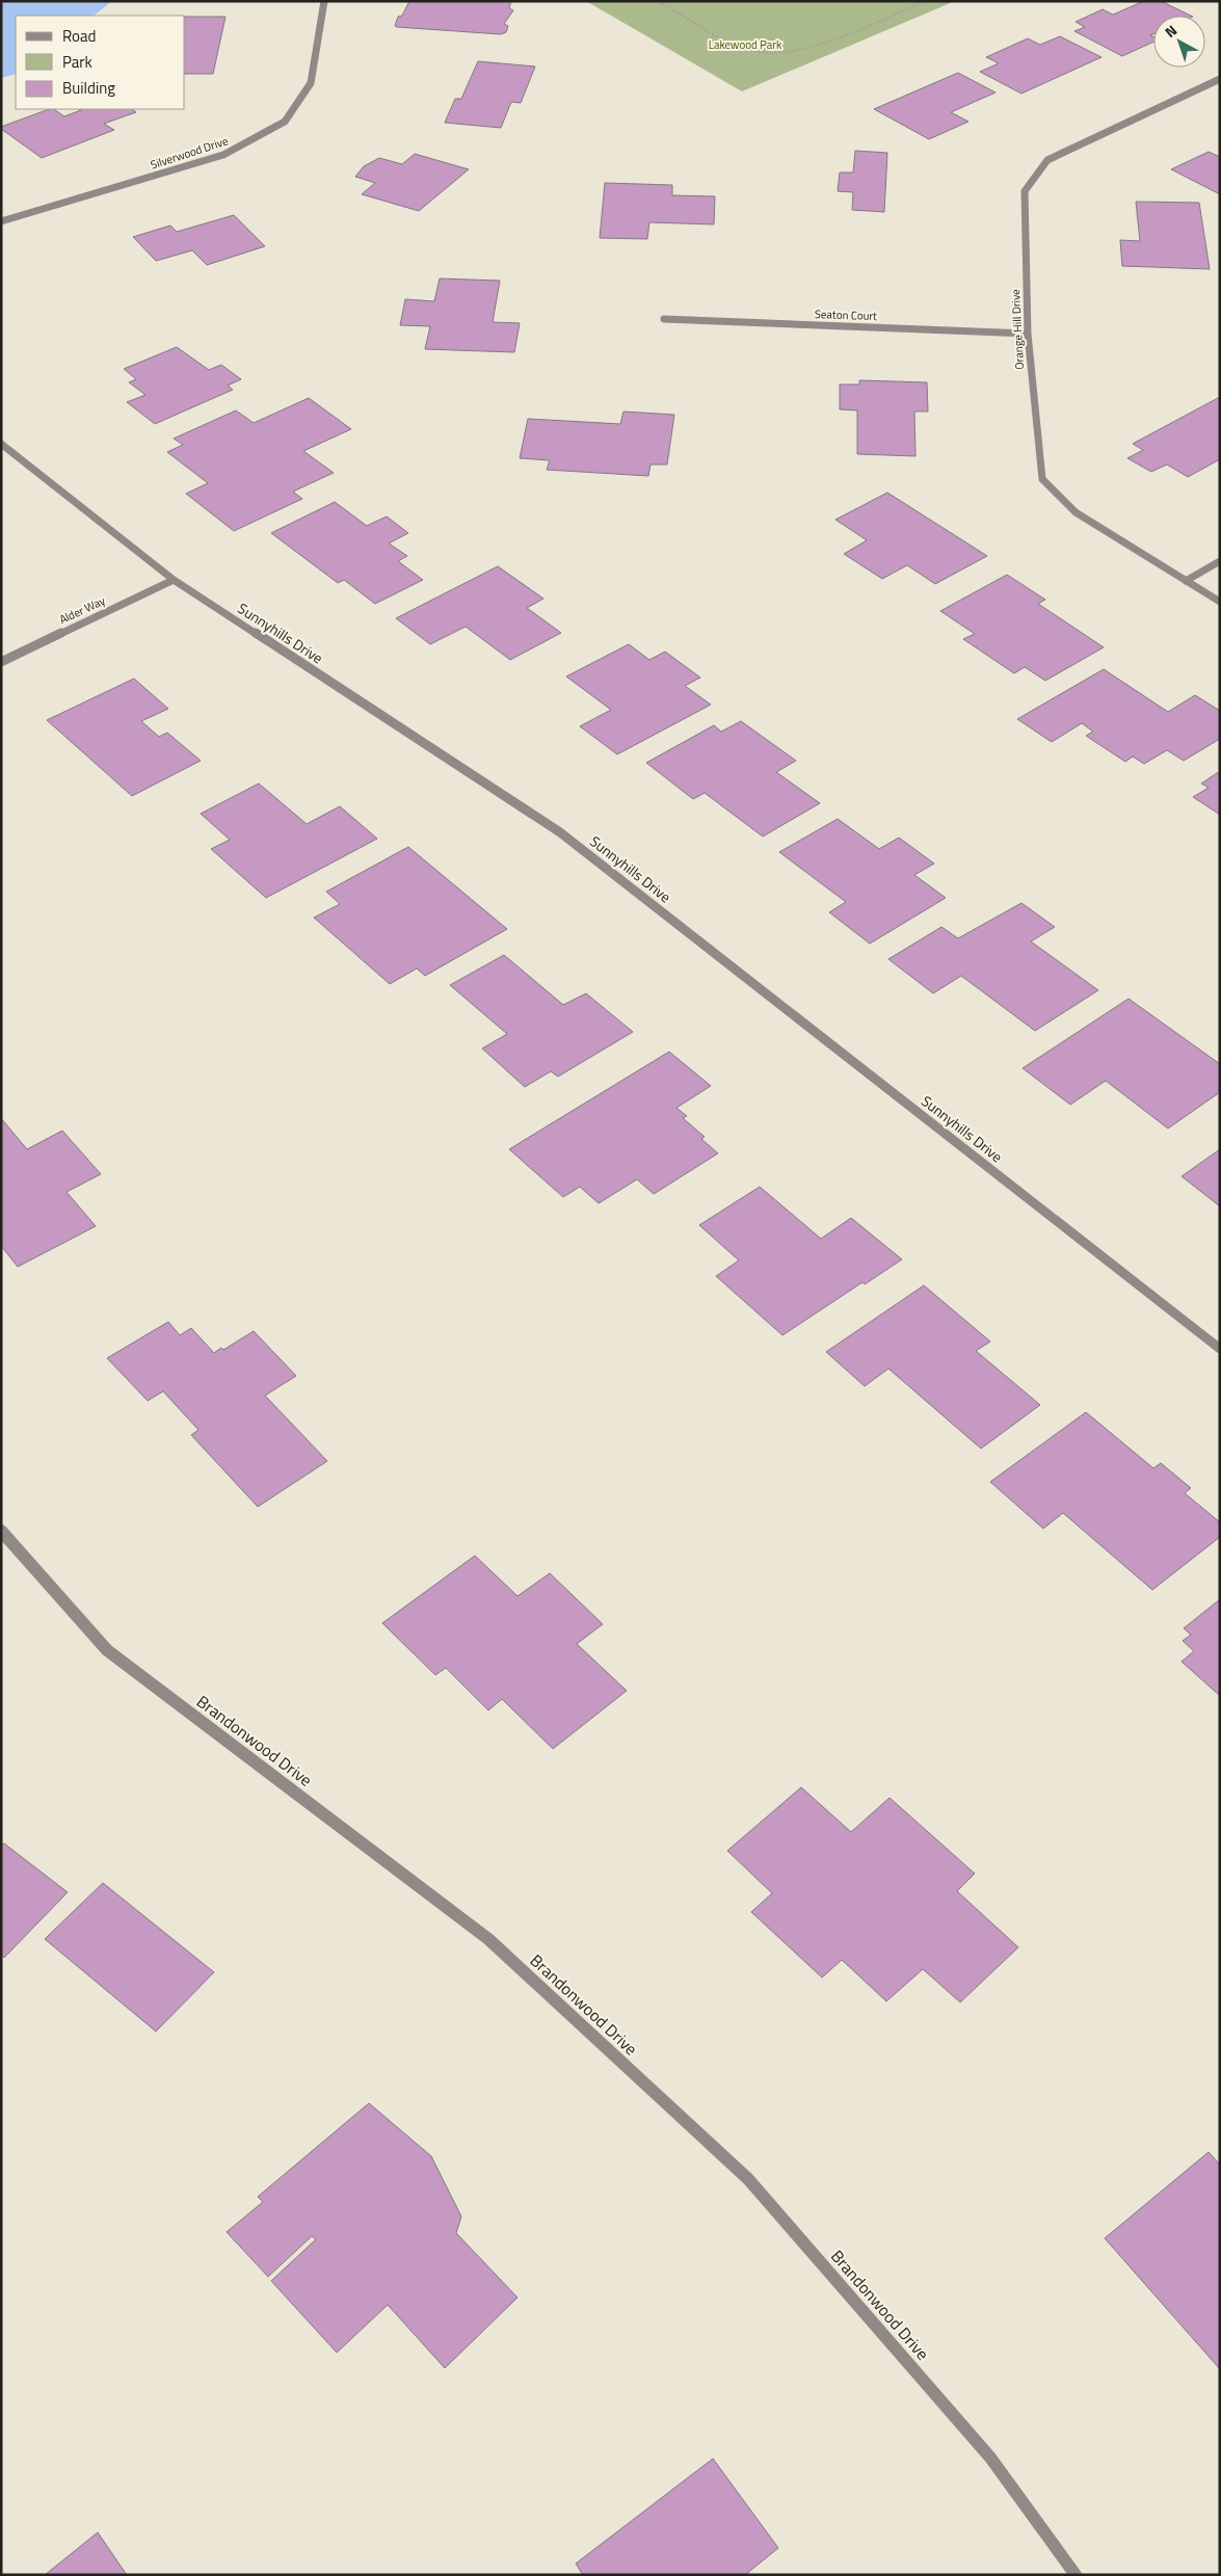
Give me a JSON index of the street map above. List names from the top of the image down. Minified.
{"streets":{"street":["Silverwood Drive","Seaton Court","Orange Hill Drive","Alder Way","Sunnyhills Drive","Brandonwood Drive"]},"crossings":[["Seaton Court","Orange Hill Drive"],["Alder Way","Sunnyhills Drive"]],"parks":["Lakewood Park"],"legend":["Road","Park","Building"],"north":"top left"}
